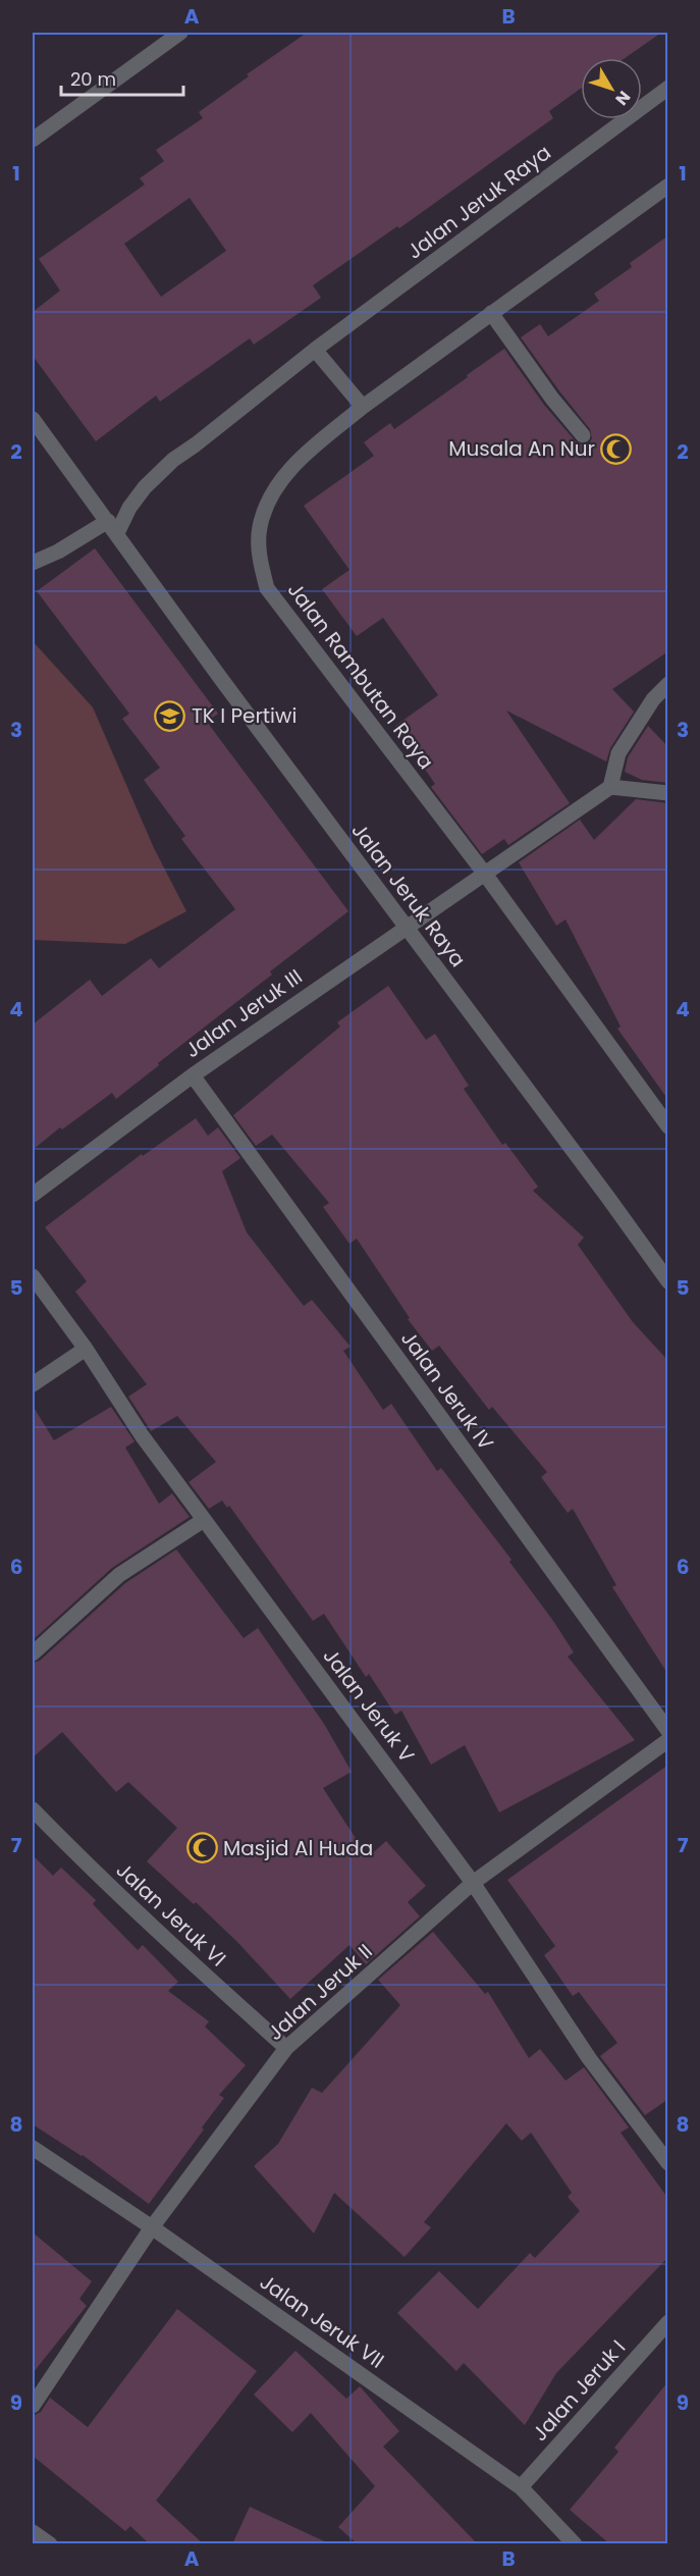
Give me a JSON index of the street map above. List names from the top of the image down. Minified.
{"streets":{"street":["Jalan Jeruk Raya","Jalan Rambutan Raya","Jalan Jeruk III","Jalan Jeruk IV","Jalan Jeruk V","Jalan Jeruk VI","Jalan Jeruk II","Jalan Jeruk VII","Jalan Jeruk I"]},"crossings":[["Jalan Jeruk Raya","Jalan Jeruk III"],["Jalan Rambutan Raya","Jalan Jeruk III"],["Jalan Jeruk III","Jalan Jeruk IV"],["Jalan Jeruk V","Jalan Jeruk II"],["Jalan Jeruk VI","Jalan Jeruk II"],["Jalan Jeruk II","Jalan Jeruk VII"],["Jalan Jeruk VII","Jalan Jeruk I"]],"places":{"mosque":["Musala An Nur","Masjid Al Huda"],"school or university":["TK I Pertiwi"]},"scale_bar":"20 m","north":"bottom right","grid":{"columns":["A","B"],"rows":["1","2","3","4","5","6","7","8","9"]}}
